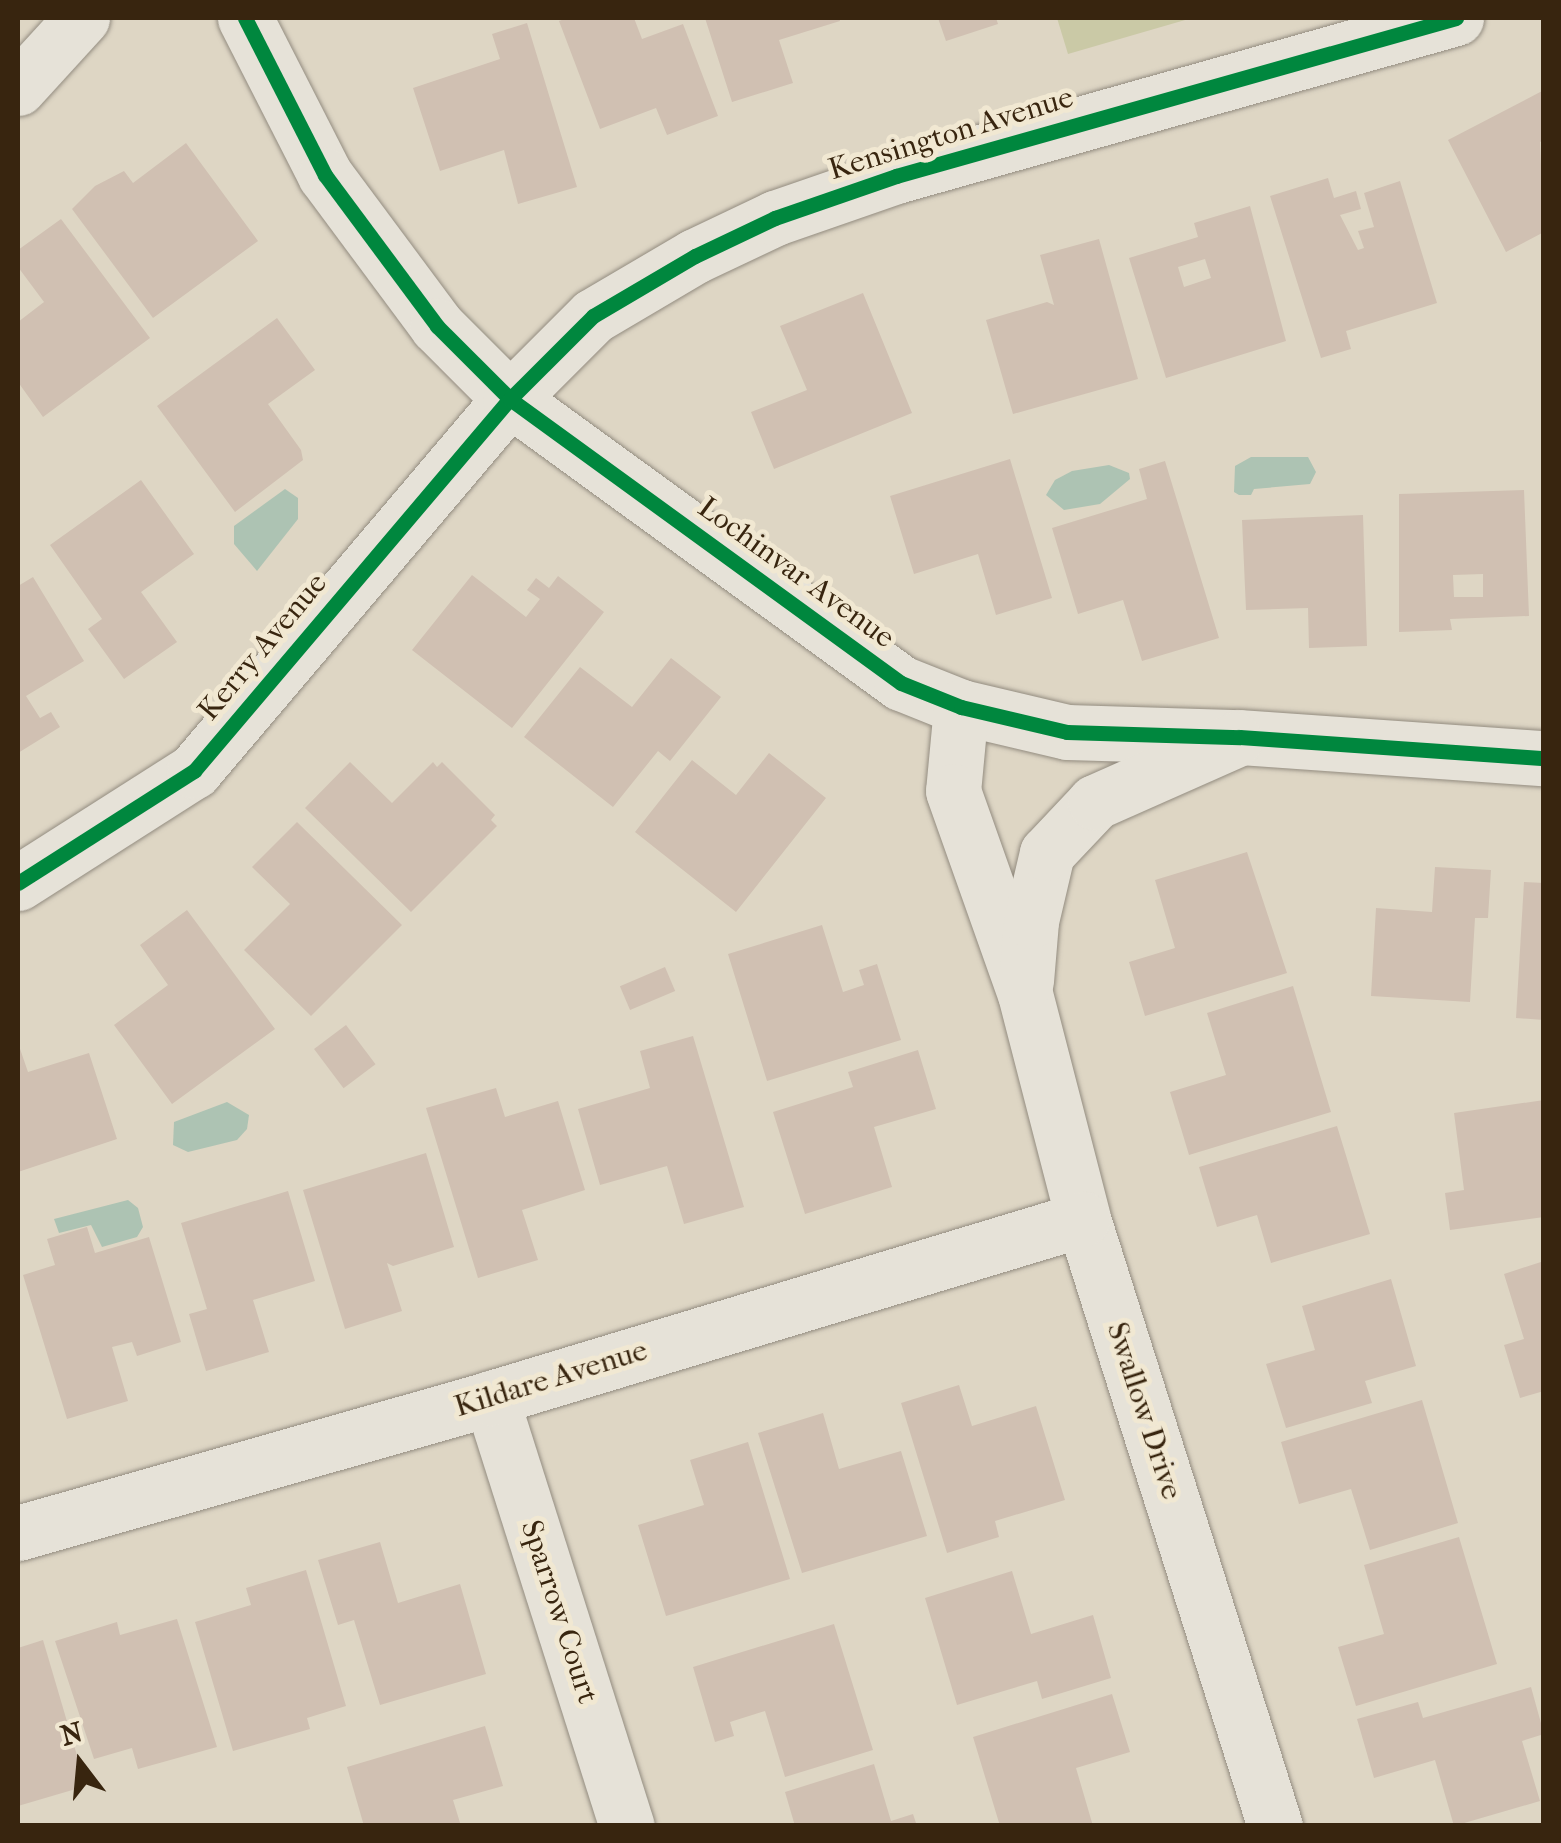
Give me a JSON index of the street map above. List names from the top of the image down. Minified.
{"streets":{"street":["Kensington Avenue","Lochinvar Avenue","Kerry Avenue","Kildare Avenue","Swallow Drive","Sparrow Court"]},"crossings":[["Kensington Avenue","Lochinvar Avenue"],["Kensington Avenue","Kerry Avenue"],["Lochinvar Avenue","Kerry Avenue"],["Lochinvar Avenue","Swallow Drive"],["Kildare Avenue","Swallow Drive"],["Kildare Avenue","Sparrow Court"]],"north":"top"}
